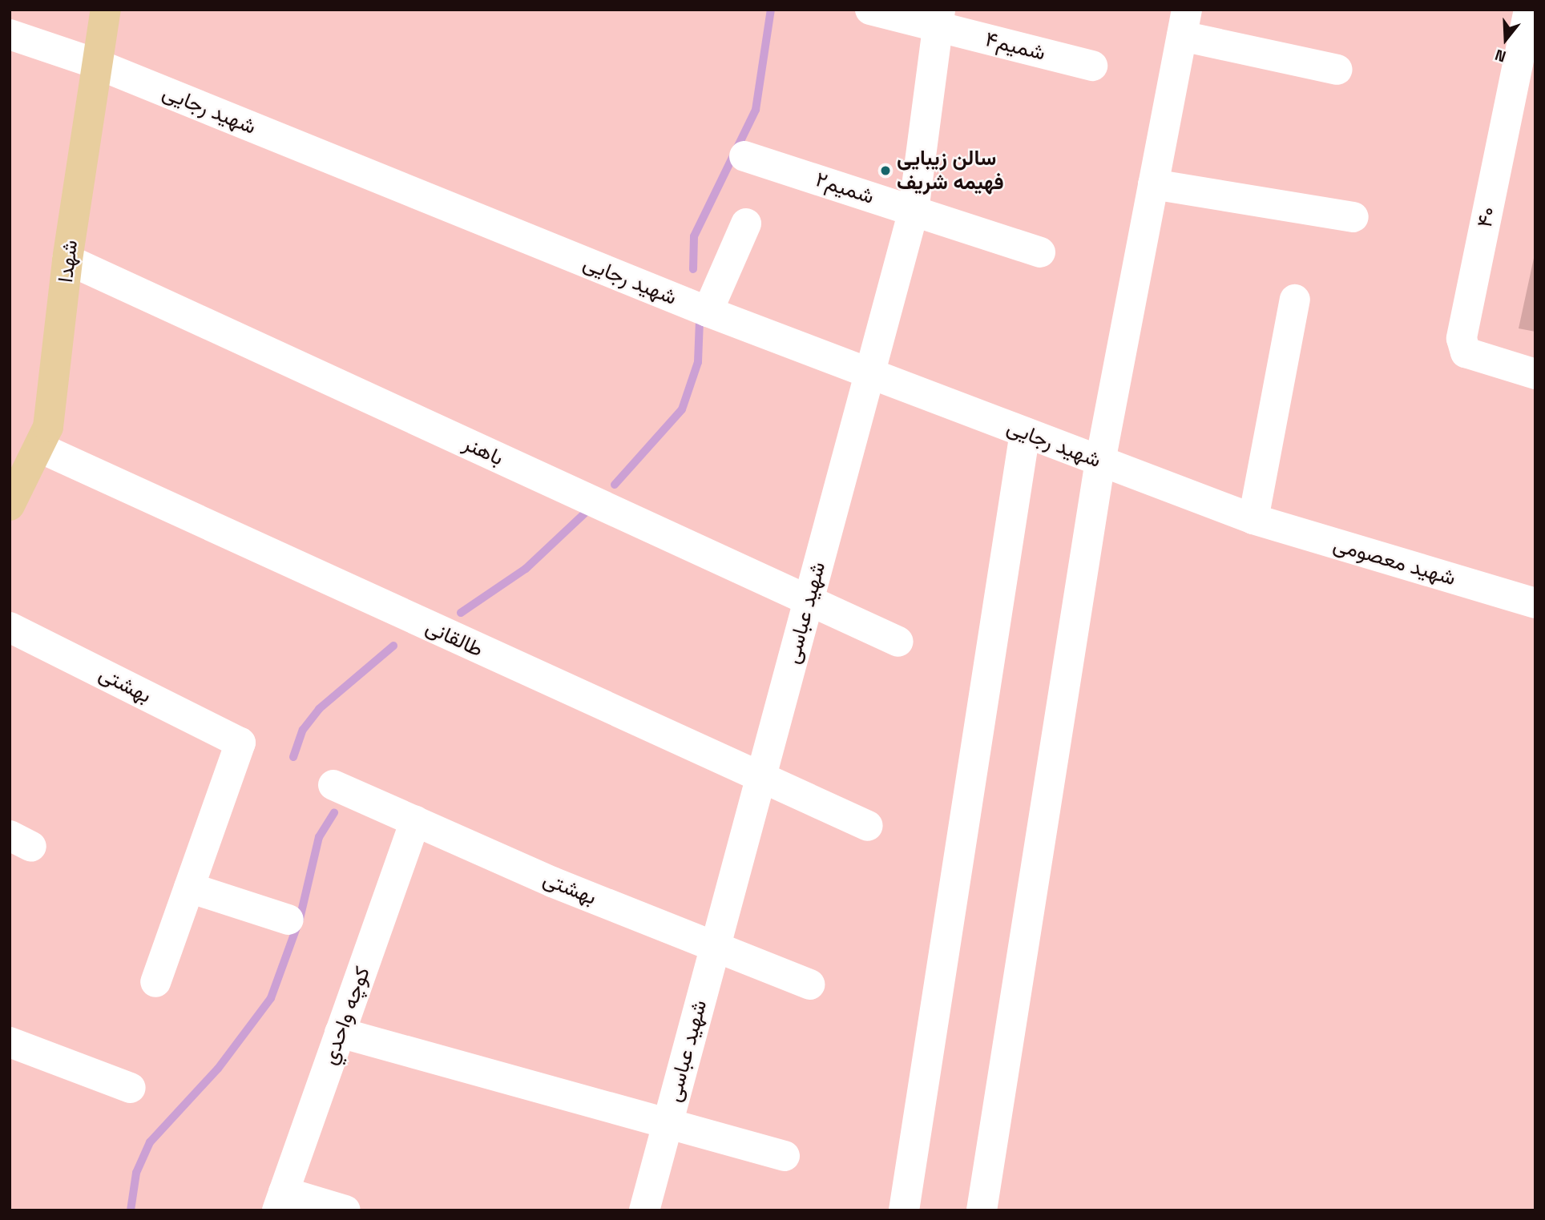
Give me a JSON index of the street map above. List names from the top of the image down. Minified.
{"streets":{"main road":["شهدا"],"street":["شمیم۴","شهید رجایی","شمیم۲","۴۰","باهنر","شهید معصومی","شهید عباسی","طالقانی","بهشتی","كوچه واحدي"]},"crossings":[["شمیم۴","شهید عباسی"],["شهید رجایی","شهدا"],["شهید رجایی","شهید معصومی"],["شهید رجایی","شهید عباسی"],["شمیم۲","شهید عباسی"],["شهدا","باهنر"],["شهدا","طالقانی"],["باهنر","شهید عباسی"],["شهید عباسی","طالقانی"],["شهید عباسی","بهشتی"],["بهشتی","كوچه واحدي"]],"places":["سالن زیبایی فهیمه شریف"],"north":"bottom"}
